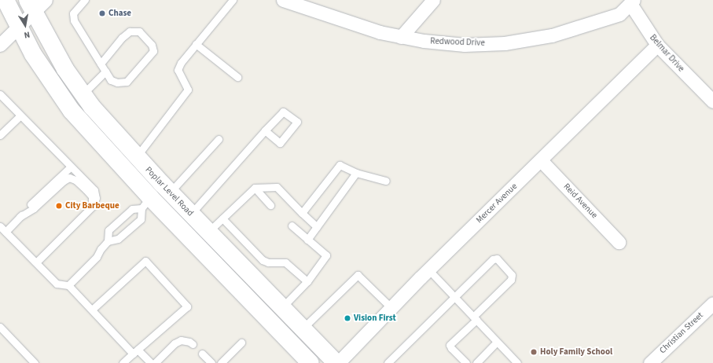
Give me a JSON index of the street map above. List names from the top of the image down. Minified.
{"streets":{"main road":["Poplar Level Road"],"street":["Redwood Drive","Belmar Drive","Reid Avenue","Mercer Avenue","Christian Street"]},"crossings":[["Redwood Drive","Belmar Drive"],["Belmar Drive","Mercer Avenue"],["Poplar Level Road","Mercer Avenue"],["Reid Avenue","Mercer Avenue"]],"places":["Chase","City Barbeque","Vision First","Holy Family School"],"north":"bottom"}
